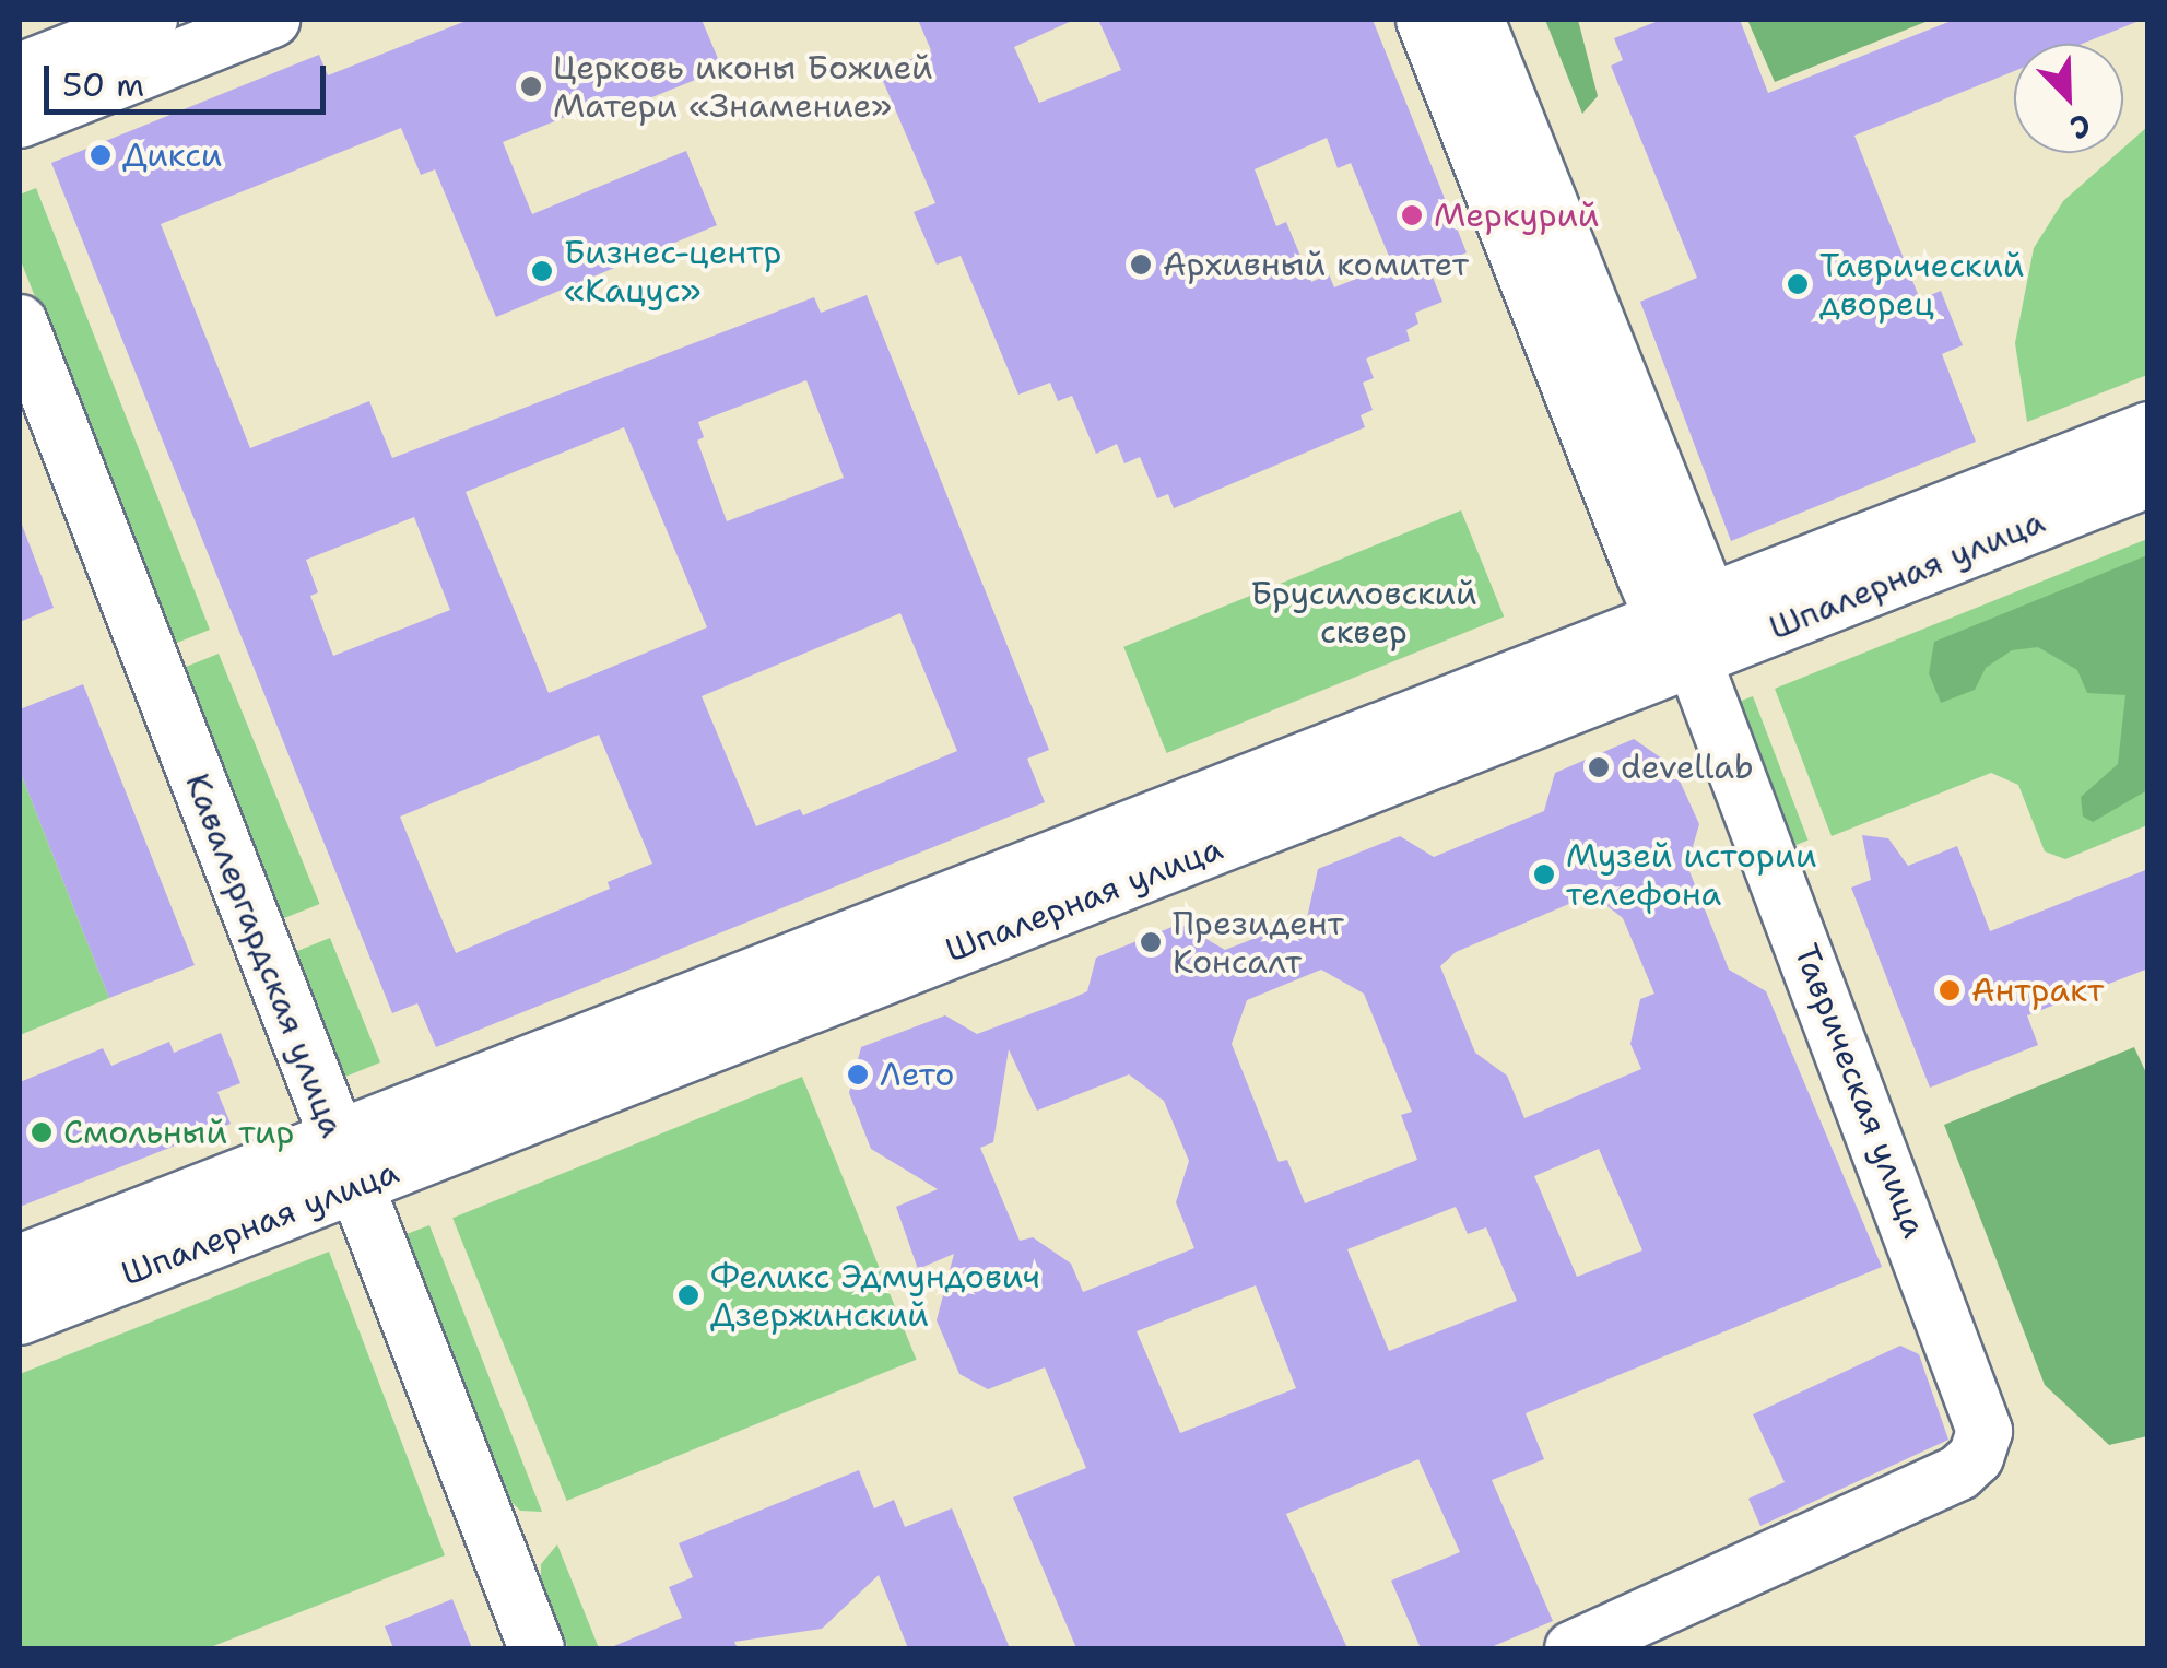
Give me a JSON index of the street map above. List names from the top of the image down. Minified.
{"streets":{"street":["Шпалерная улица","Кавалергардская улица","Таврическая улица"]},"crossings":[["Шпалерная улица","Кавалергардская улица"],["Шпалерная улица","Таврическая улица"]],"parks":["Брусиловский сквер"],"places":["Церковь иконы Божией Матери «Знамение»","Дикси","Меркурий","Архивный комитет","Бизнес-центр «Кацус»","Таврический дворец","devellab","Музей истории телефона","Президент Консалт","Антракт","Лето","Смольный тир","Феликс Эдмундович Дзержинский"],"scale_bar":"50 m","north":"bottom right"}
